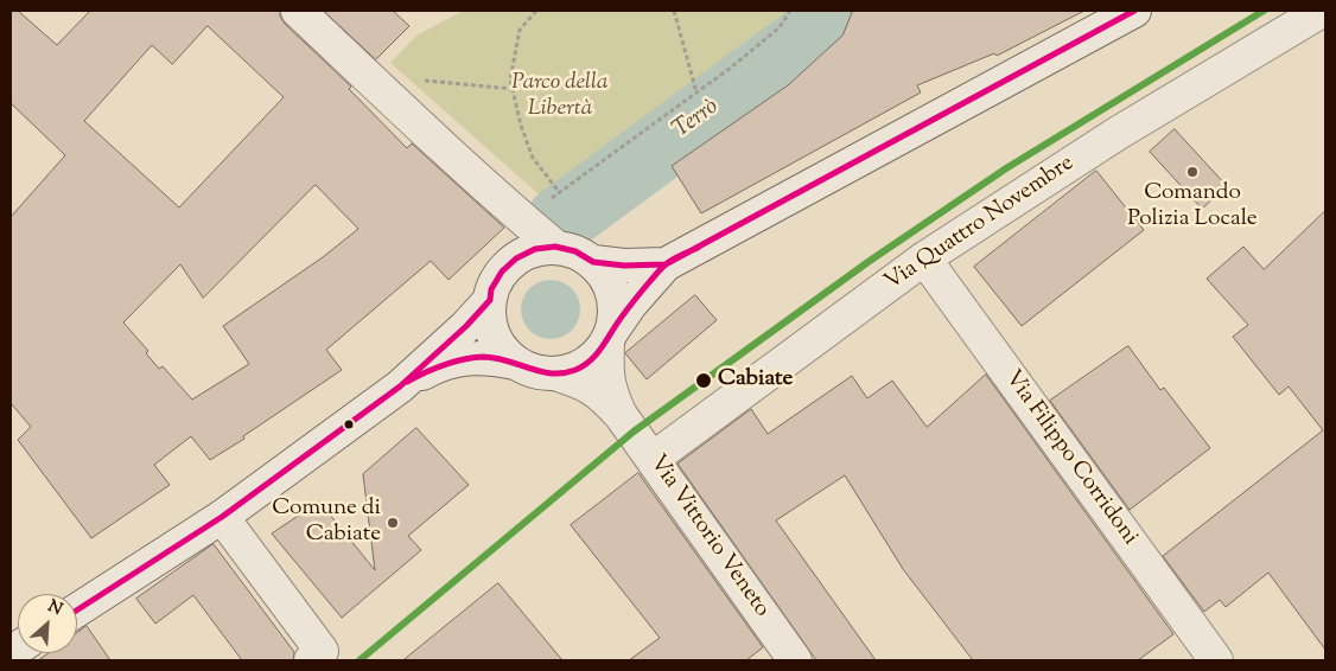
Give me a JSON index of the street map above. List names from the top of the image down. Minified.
{"streets":{"street":["Via Quattro Novembre","Via Filippo Corridoni","Via Vittorio Veneto"]},"crossings":[["Via Quattro Novembre","Via Filippo Corridoni"],["Via Quattro Novembre","Via Vittorio Veneto"]],"water":["Terrò"],"parks":["Parco della Libertà"],"places":["Comando Polizia Locale","Cabiate","Comune di Cabiate"],"north":"top right"}
